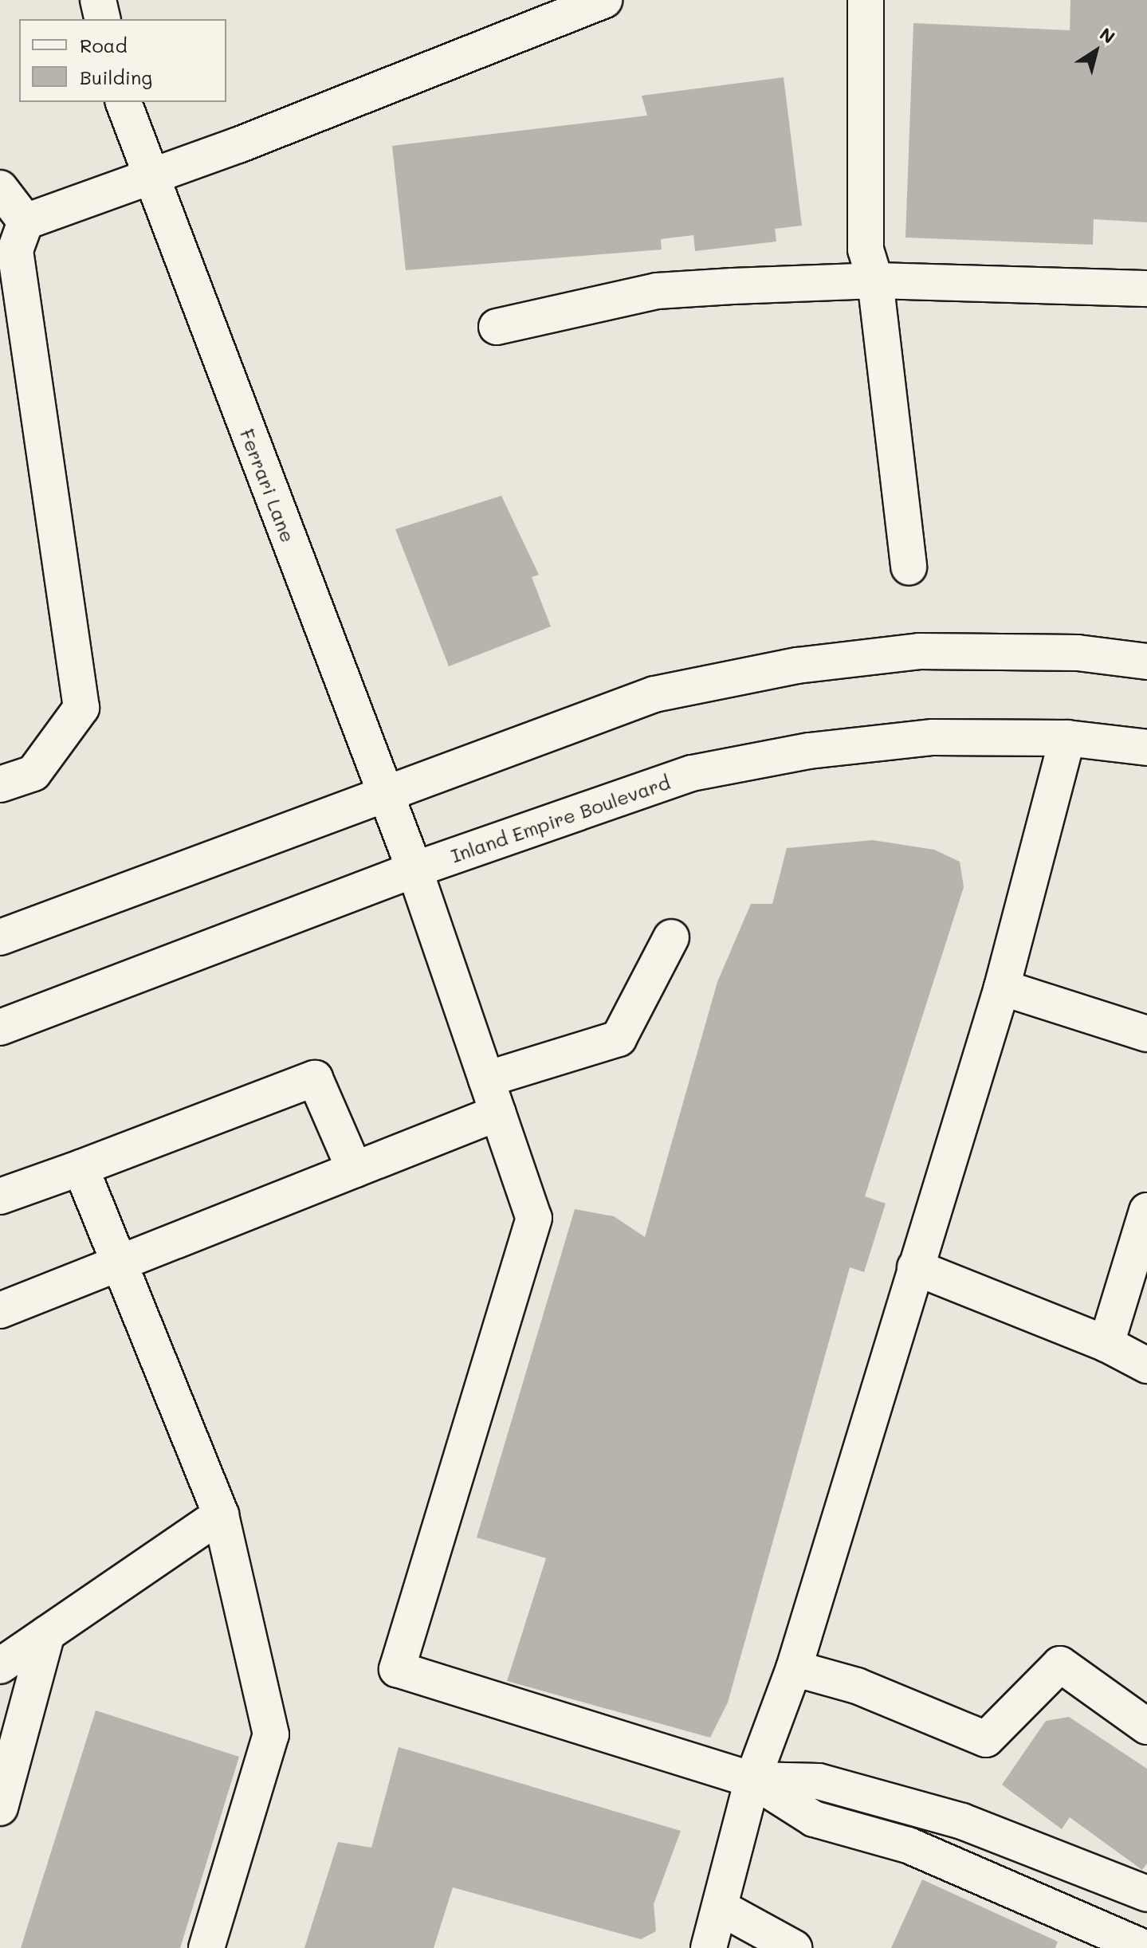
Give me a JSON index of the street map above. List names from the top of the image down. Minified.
{"streets":{"main road":["Ferrari Lane","Inland Empire Boulevard"]},"crossings":[["Ferrari Lane","Inland Empire Boulevard"]],"legend":["Road","Building"],"north":"top right"}
